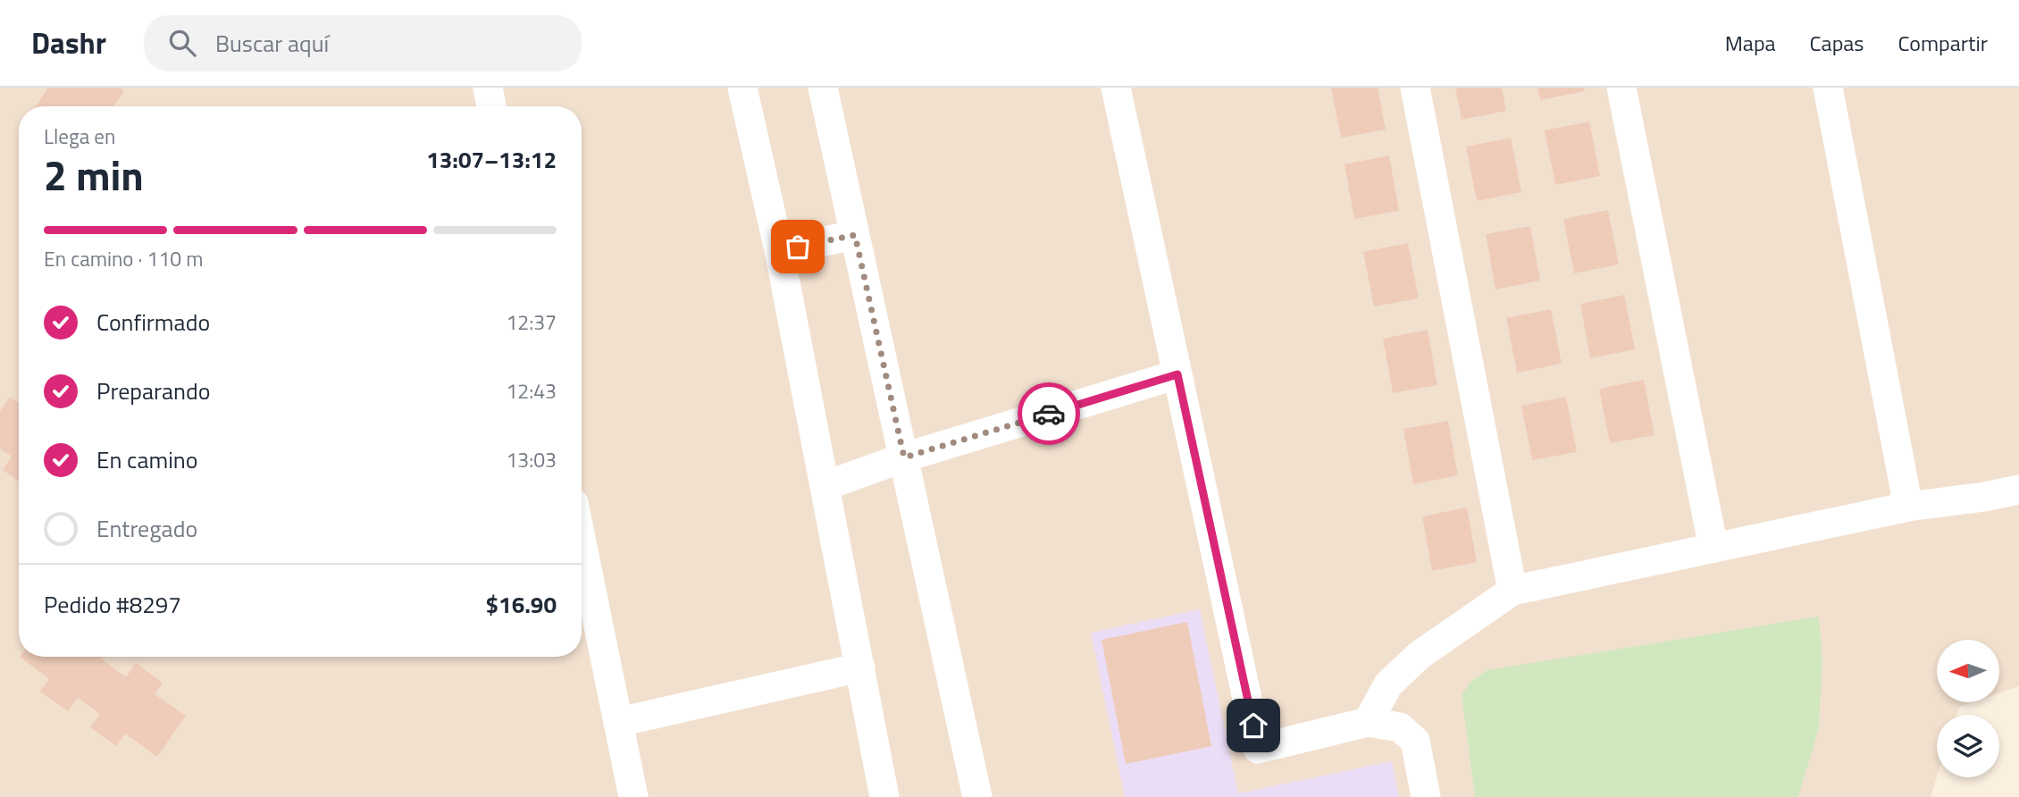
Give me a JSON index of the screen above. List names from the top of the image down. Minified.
{"north":"left","page":{"header":"Dashr","search":"Buscar aquí","nav":["Mapa","Capas","Compartir"],"heading":["2 min","Llega en","13:07–13:12"],"panel":["Pedido #8297","$16.90"],"bar":"En camino · 110 m","list":[["Confirmado","12:37"],["Preparando","12:43"],["En camino","13:03"],"Entregado"]}}
